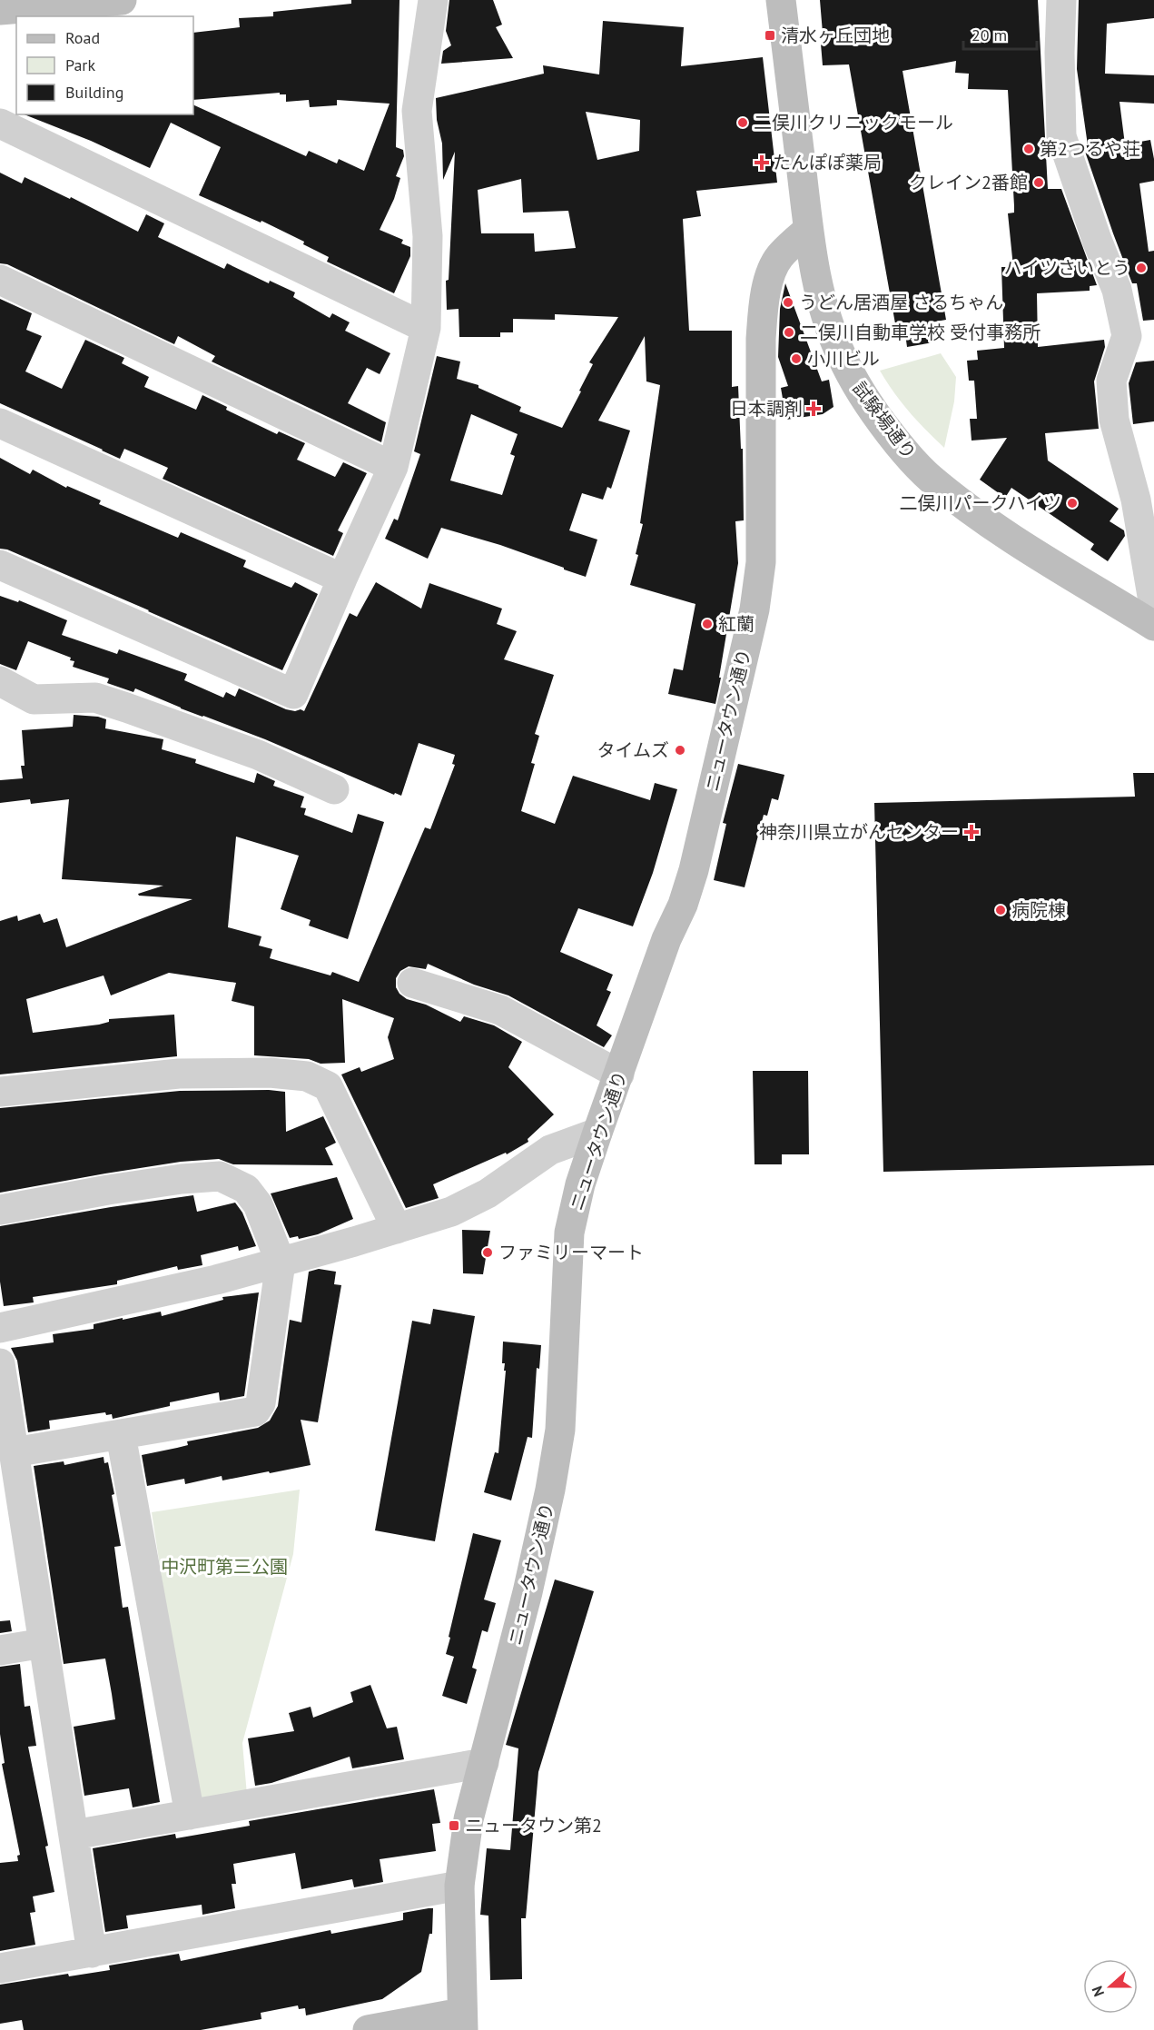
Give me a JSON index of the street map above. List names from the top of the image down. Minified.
{"streets":{"street":["試験場通り","ニュータウン通り"]},"crossings":[["試験場通り","ニュータウン通り"]],"parks":["中沢町第三公園"],"places":{"transit":["清水ヶ丘団地","ニュータウン第2"],"other":["二俣川クリニックモール","第2つるや荘","クレイン2番館","ハイツさいとう","うどん居酒屋 さるちゃん","二俣川自動車学校 受付事務所","小川ビル","二俣川パークハイツ","紅蘭","タイムズ","病院棟","ファミリーマート"],"health":["たんぽぽ薬局","日本調剤","神奈川県立がんセンター"]},"legend":["Road","Park","Building"],"scale_bar":"20 m","north":"left"}
